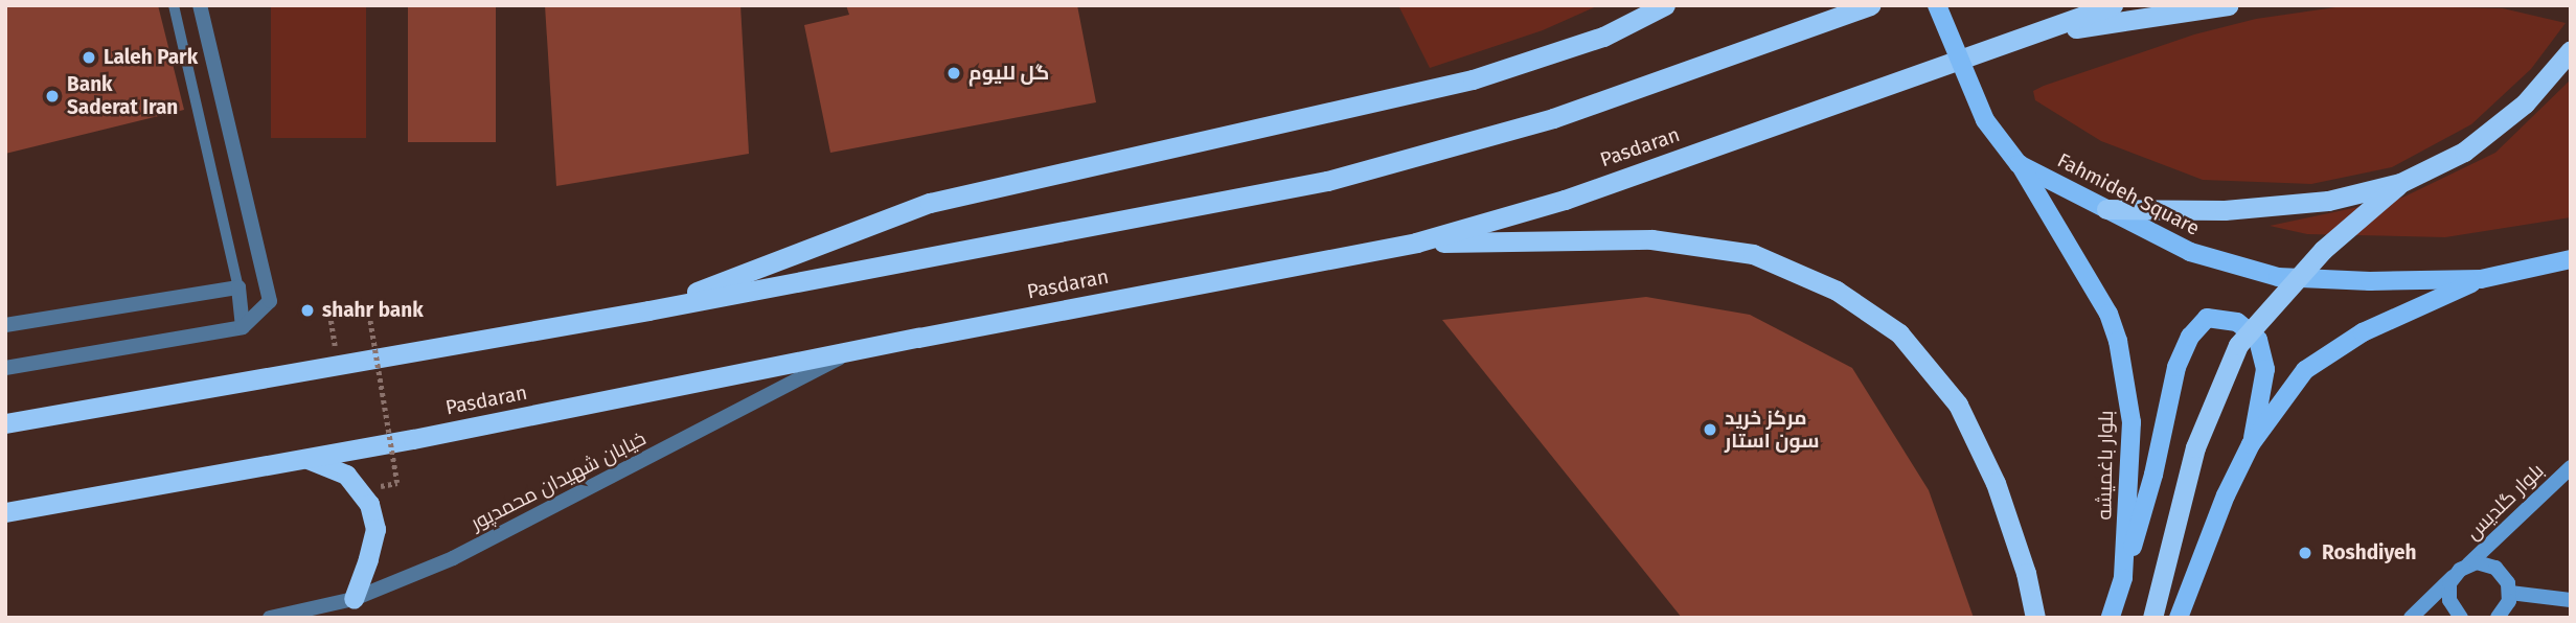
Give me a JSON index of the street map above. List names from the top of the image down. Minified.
{"streets":{"highway":["Pasdaran"],"main road":["Fahmideh Square","بلوار باغمیشه","بلوار گلدیس"],"street":["خیابان شهیدان محمدپور"]},"crossings":[["Pasdaran","خیابان شهیدان محمدپور"],["Fahmideh Square","بلوار باغمیشه"]],"places":["Laleh Park","گل للیوم","Bank Saderat Iran","shahr bank","مرکز خرید سون استار","Roshdiyeh"]}
